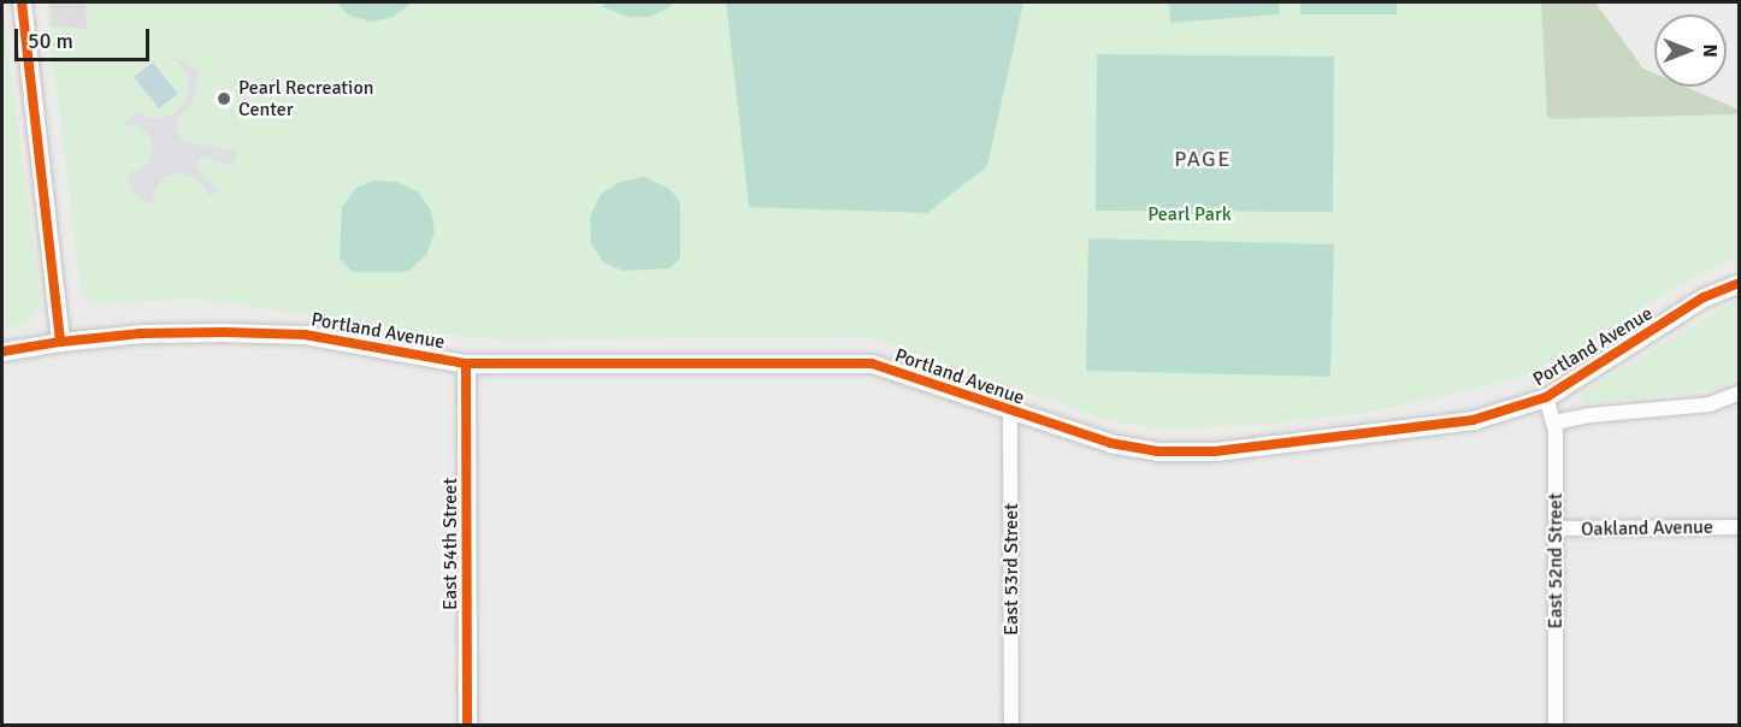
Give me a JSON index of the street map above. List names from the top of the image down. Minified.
{"streets":{"street":["Portland Avenue","Oakland Avenue","East 54th Street","East 52nd Street","East 53rd Street"]},"crossings":[["Portland Avenue","East 54th Street"],["Portland Avenue","East 52nd Street"],["Portland Avenue","East 53rd Street"],["Oakland Avenue","East 52nd Street"]],"districts":["PAGE"],"parks":["Pearl Park"],"places":["Pearl Recreation Center"],"scale_bar":"50 m","north":"right"}
